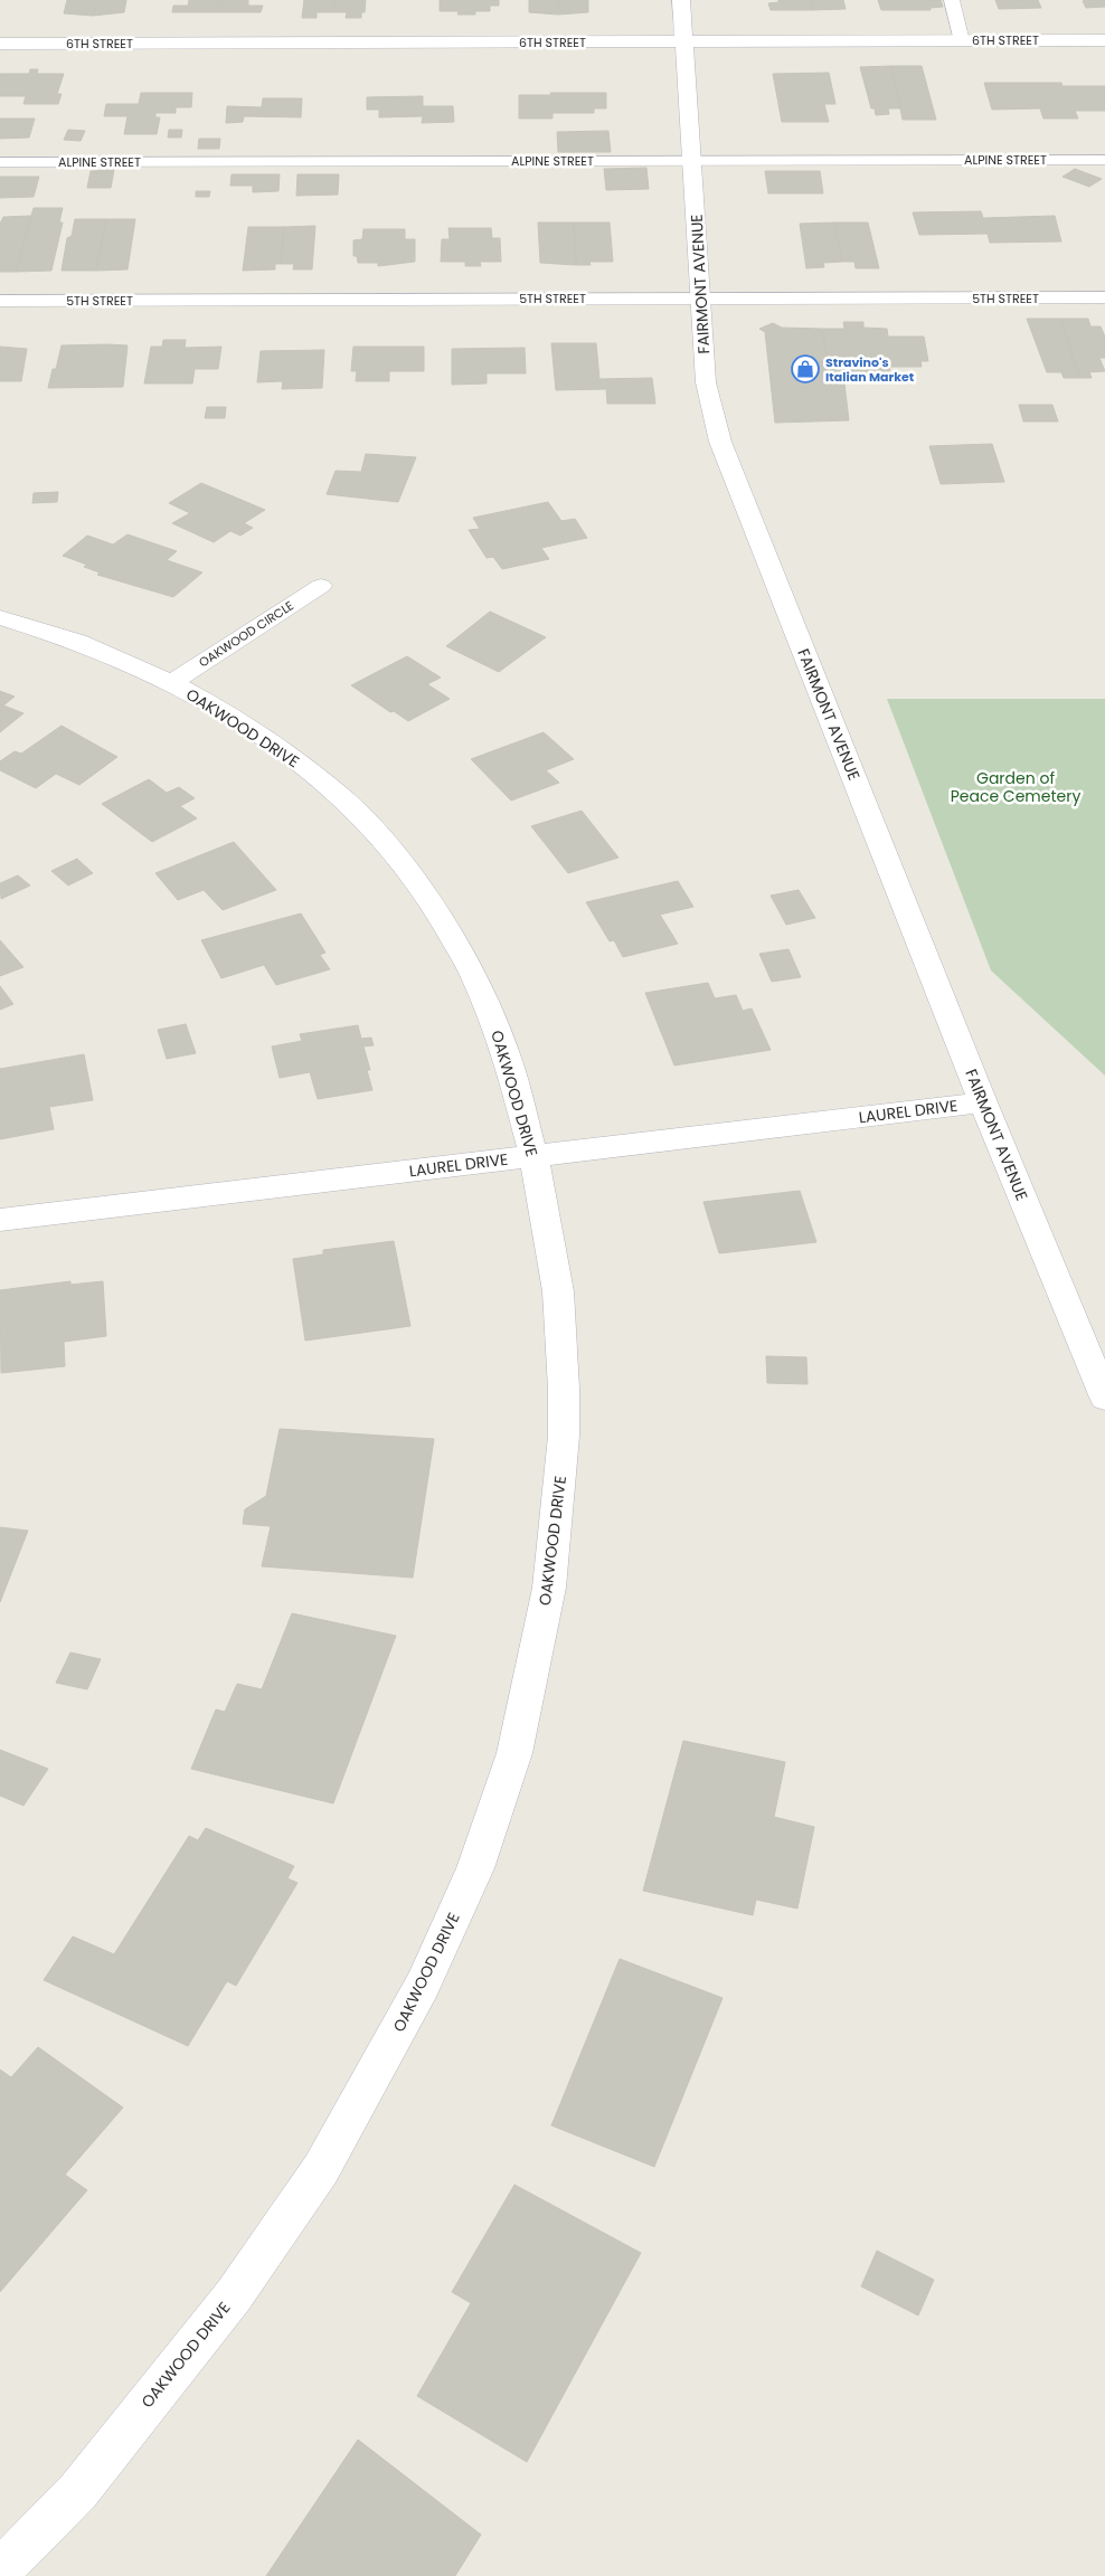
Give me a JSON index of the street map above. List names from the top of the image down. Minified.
{"streets":{"street":["6TH STREET","FAIRMONT AVENUE","5TH STREET","OAKWOOD CIRCLE","OAKWOOD DRIVE","LAUREL DRIVE"],"lane":["ALPINE STREET"]},"crossings":[["6TH STREET","FAIRMONT AVENUE"],["ALPINE STREET","FAIRMONT AVENUE"],["FAIRMONT AVENUE","5TH STREET"],["FAIRMONT AVENUE","LAUREL DRIVE"],["OAKWOOD CIRCLE","OAKWOOD DRIVE"],["OAKWOOD DRIVE","LAUREL DRIVE"]],"parks":["Garden of Peace Cemetery"],"places":{"shop":["Stravino's Italian Market"]}}
